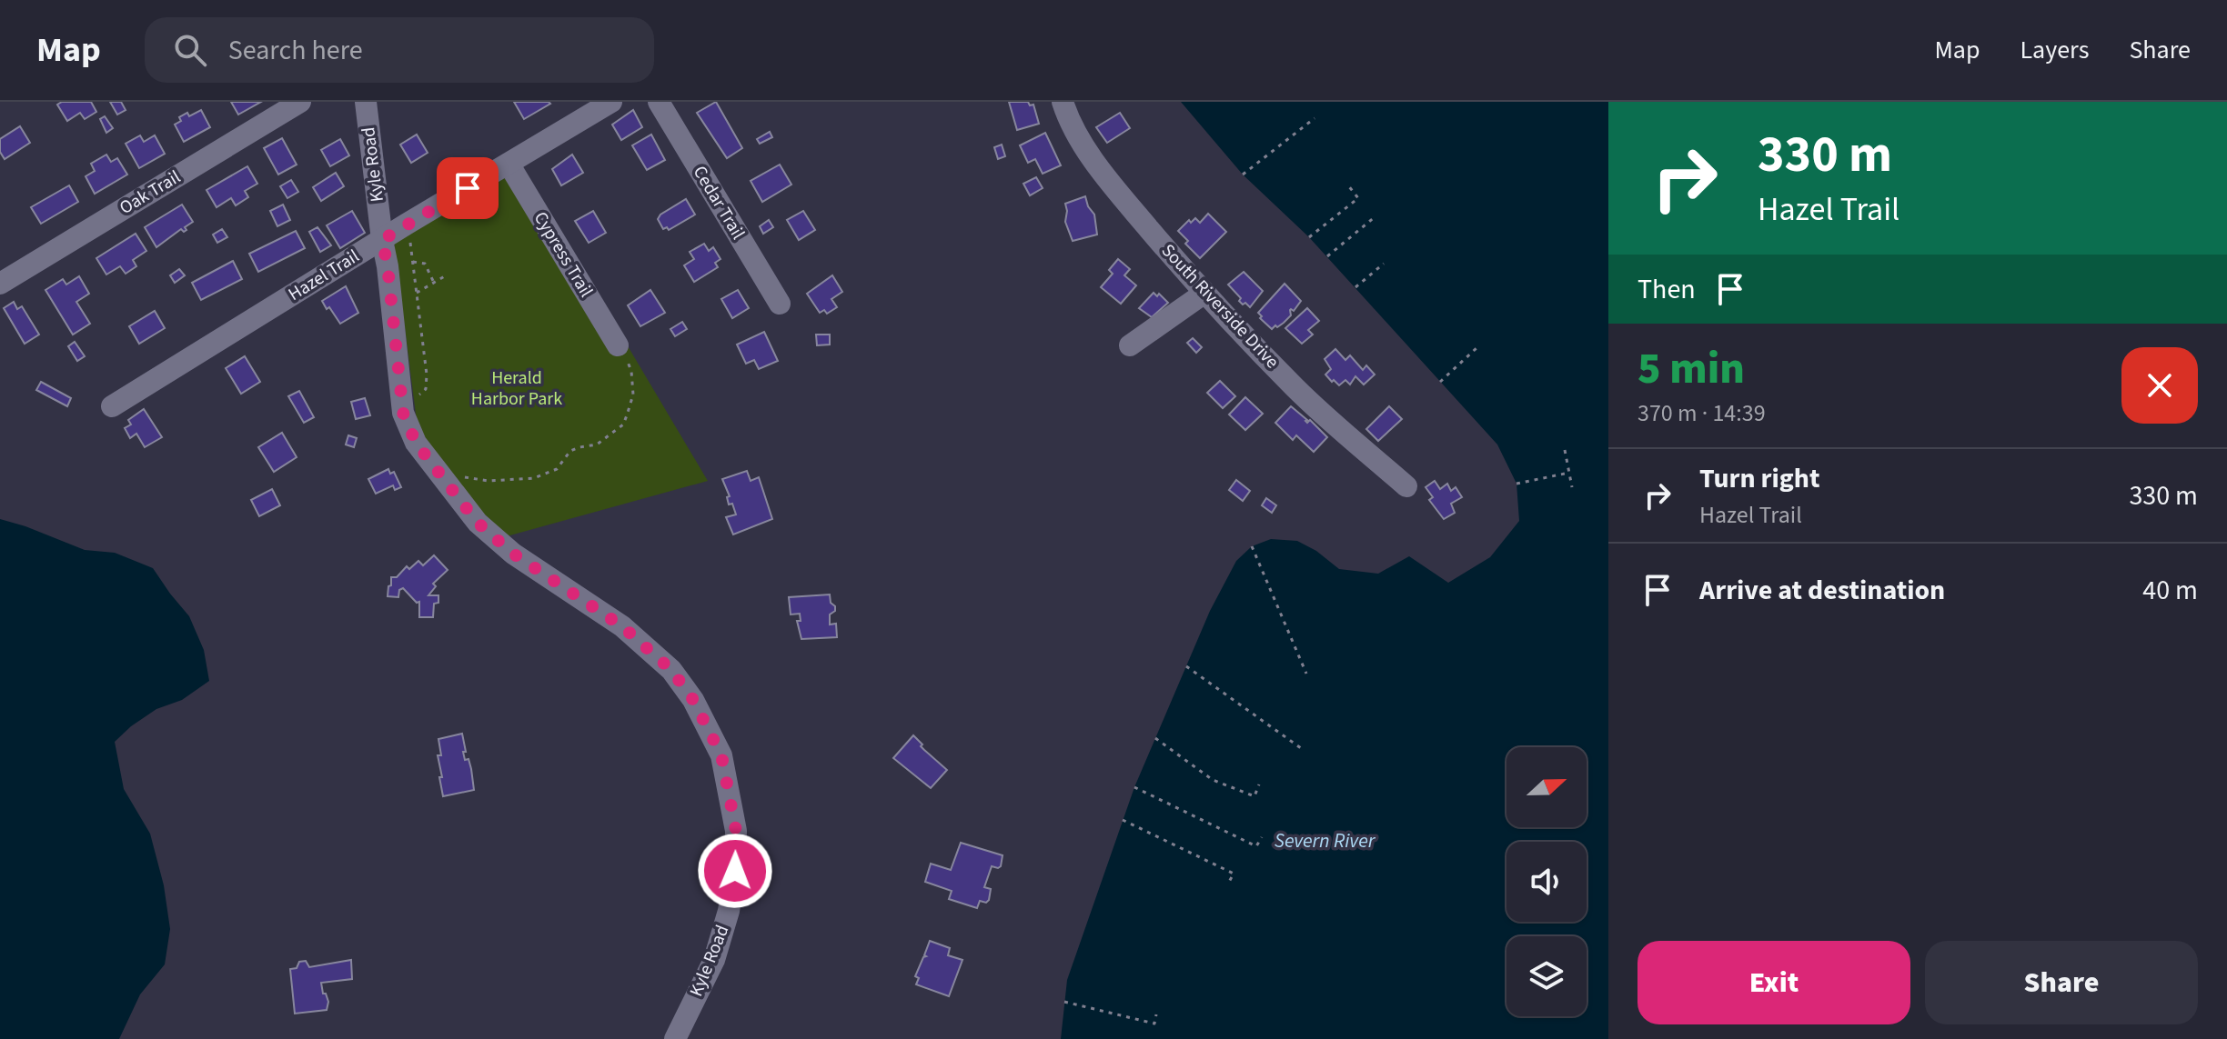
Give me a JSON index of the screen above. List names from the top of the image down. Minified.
{"streets":{"street":["Kyle Road","Oak Trail","Cedar Trail","Cypress Trail","Hazel Trail","South Riverside Drive"]},"crossings":[["Kyle Road","Hazel Trail"],["Cypress Trail","Hazel Trail"]],"water":["Severn River"],"parks":["Herald Harbor Park"],"north":"right","page":{"header":"Map","search":"Search here","nav":["Map","Layers","Share"],"turn":["330 m","Hazel Trail"],"then":"Then","heading":["5 min","370 m · 14:39"],"list":[{"name":"Turn right","note":"Hazel Trail","value":"330 m"},{"name":"Arrive at destination","value":"40 m"}],"buttons":["Exit","Share"]}}
